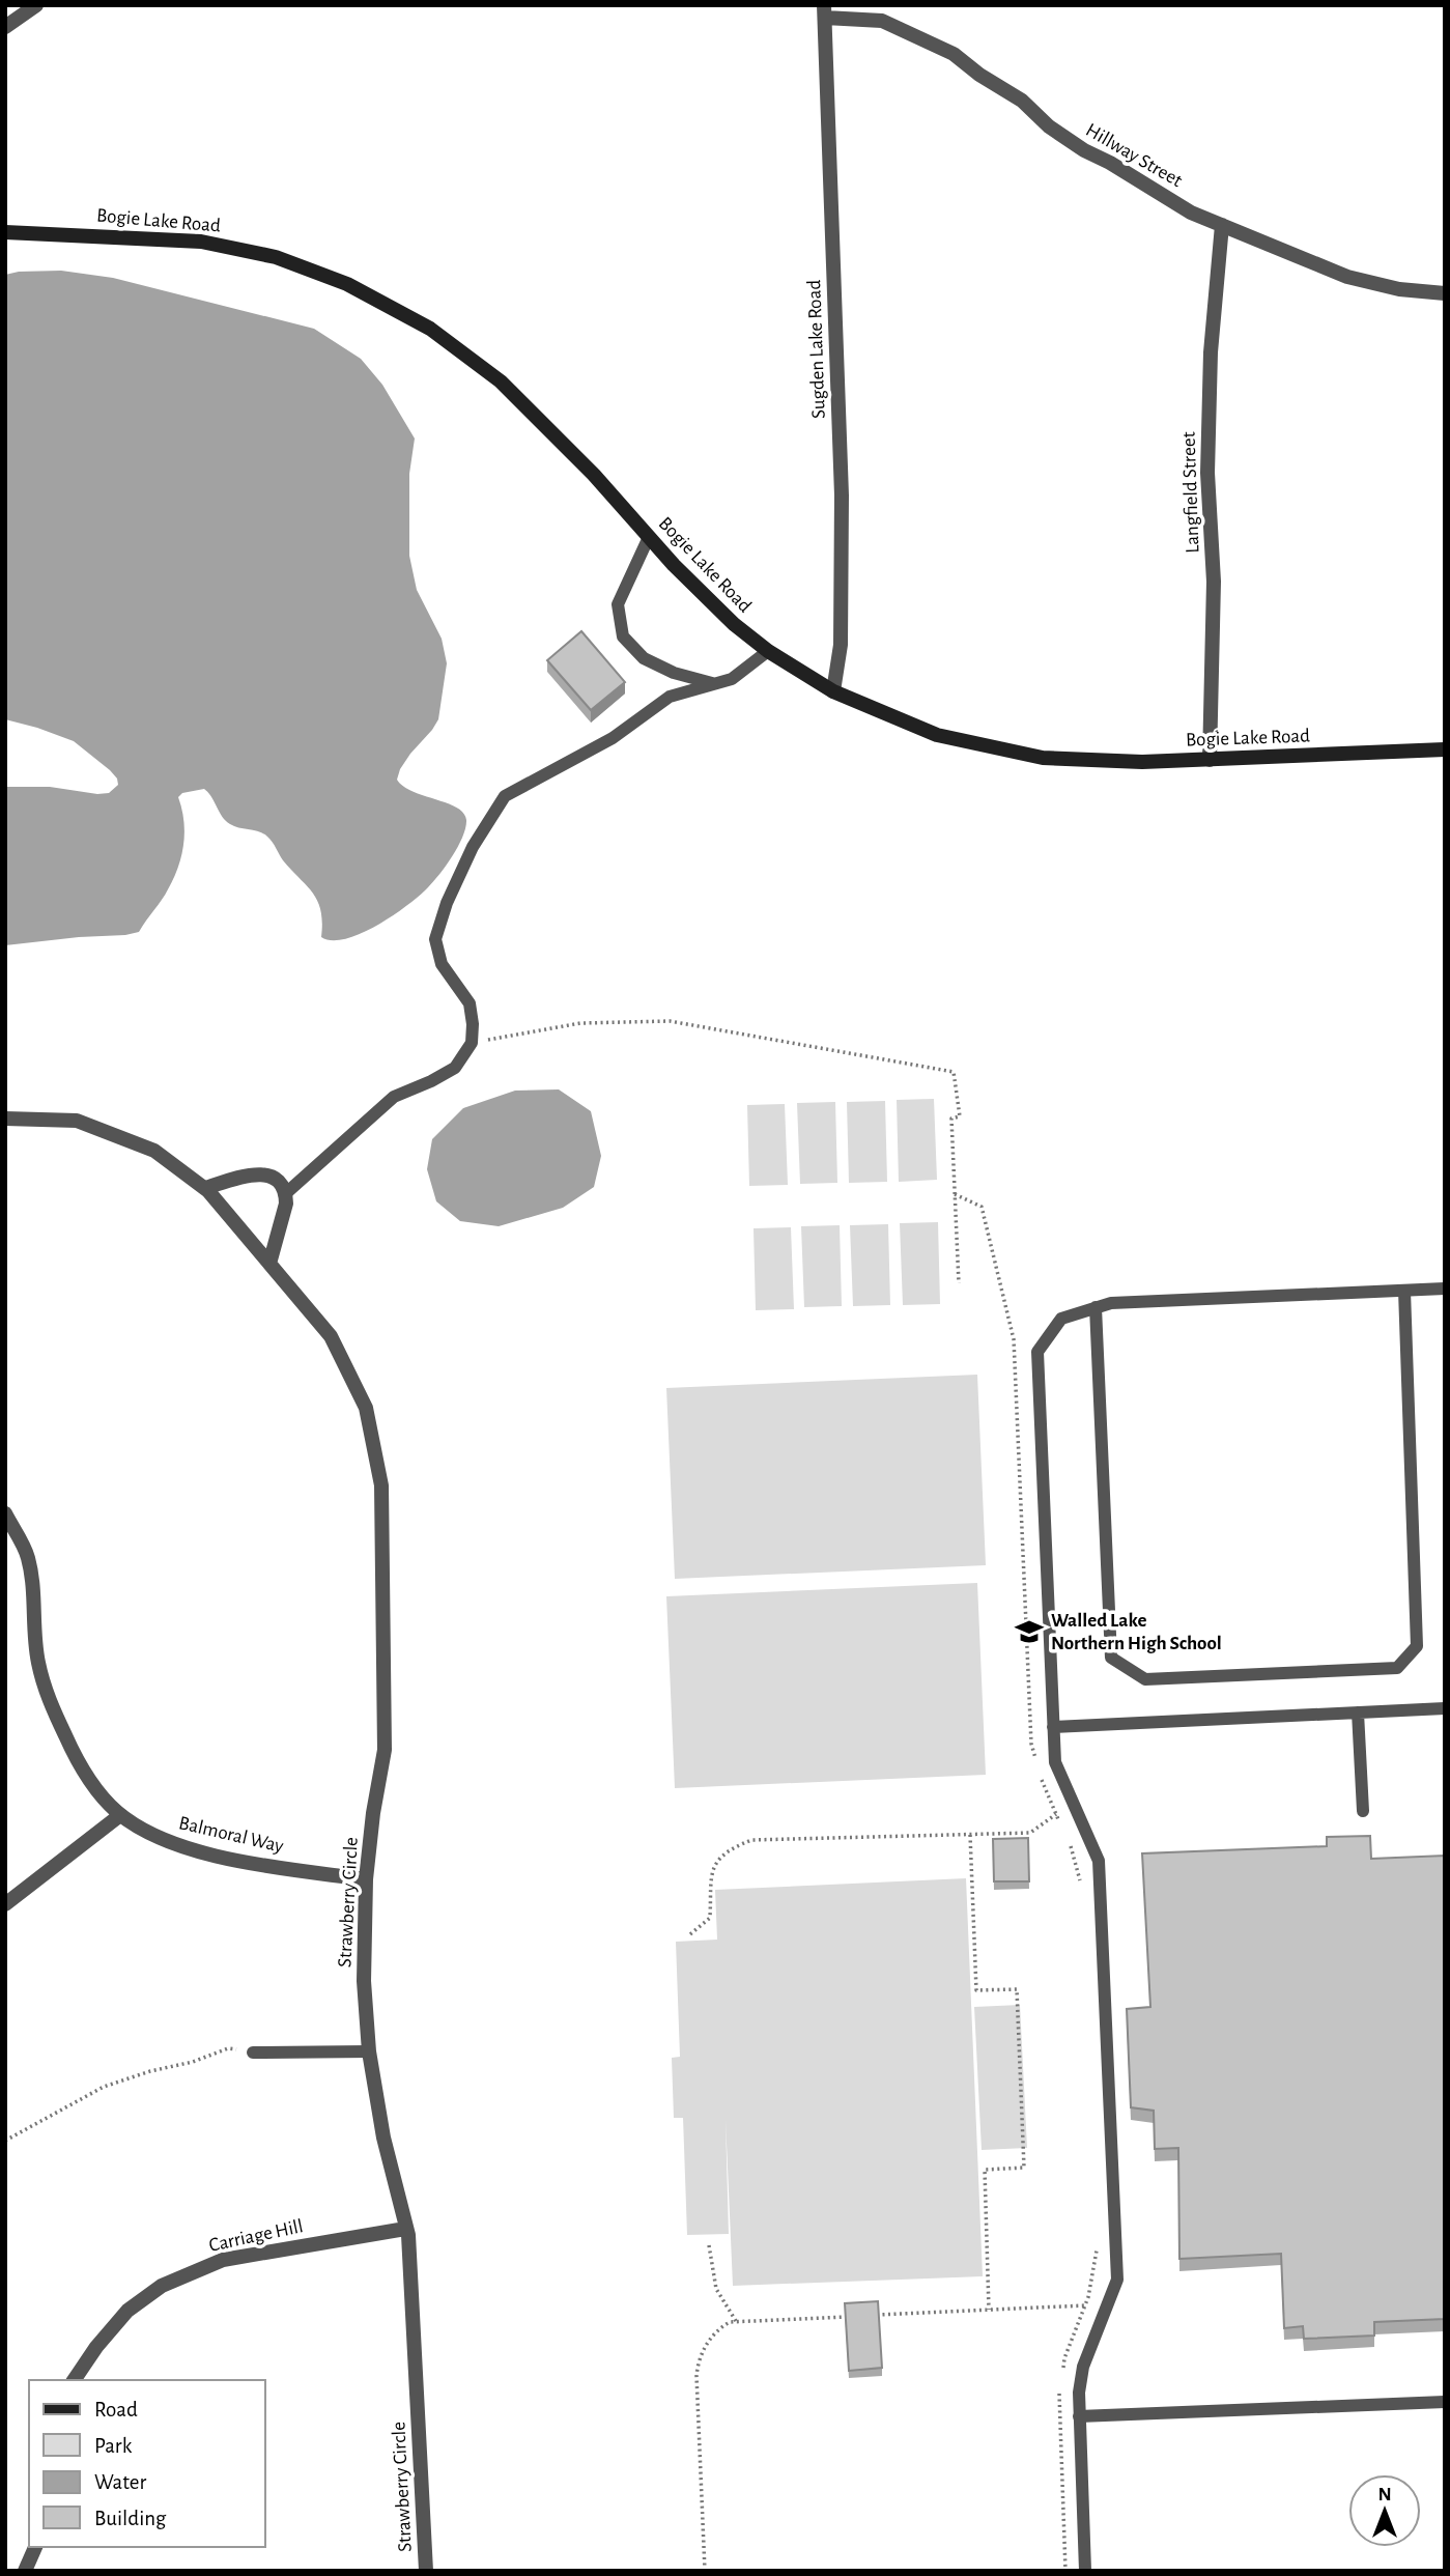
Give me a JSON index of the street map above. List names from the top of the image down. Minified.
{"streets":{"main road":["Bogie Lake Road"],"street":["Hillway Street","Sugden Lake Road","Langfield Street","Balmoral Way","Strawberry Circle","Carriage Hill"]},"crossings":[["Hillway Street","Sugden Lake Road"],["Hillway Street","Langfield Street"],["Bogie Lake Road","Sugden Lake Road"],["Bogie Lake Road","Langfield Street"],["Balmoral Way","Strawberry Circle"],["Strawberry Circle","Carriage Hill"]],"places":{"school or university":["Walled Lake Northern High School"]},"legend":["Road","Park","Water","Building"],"north":"top"}
